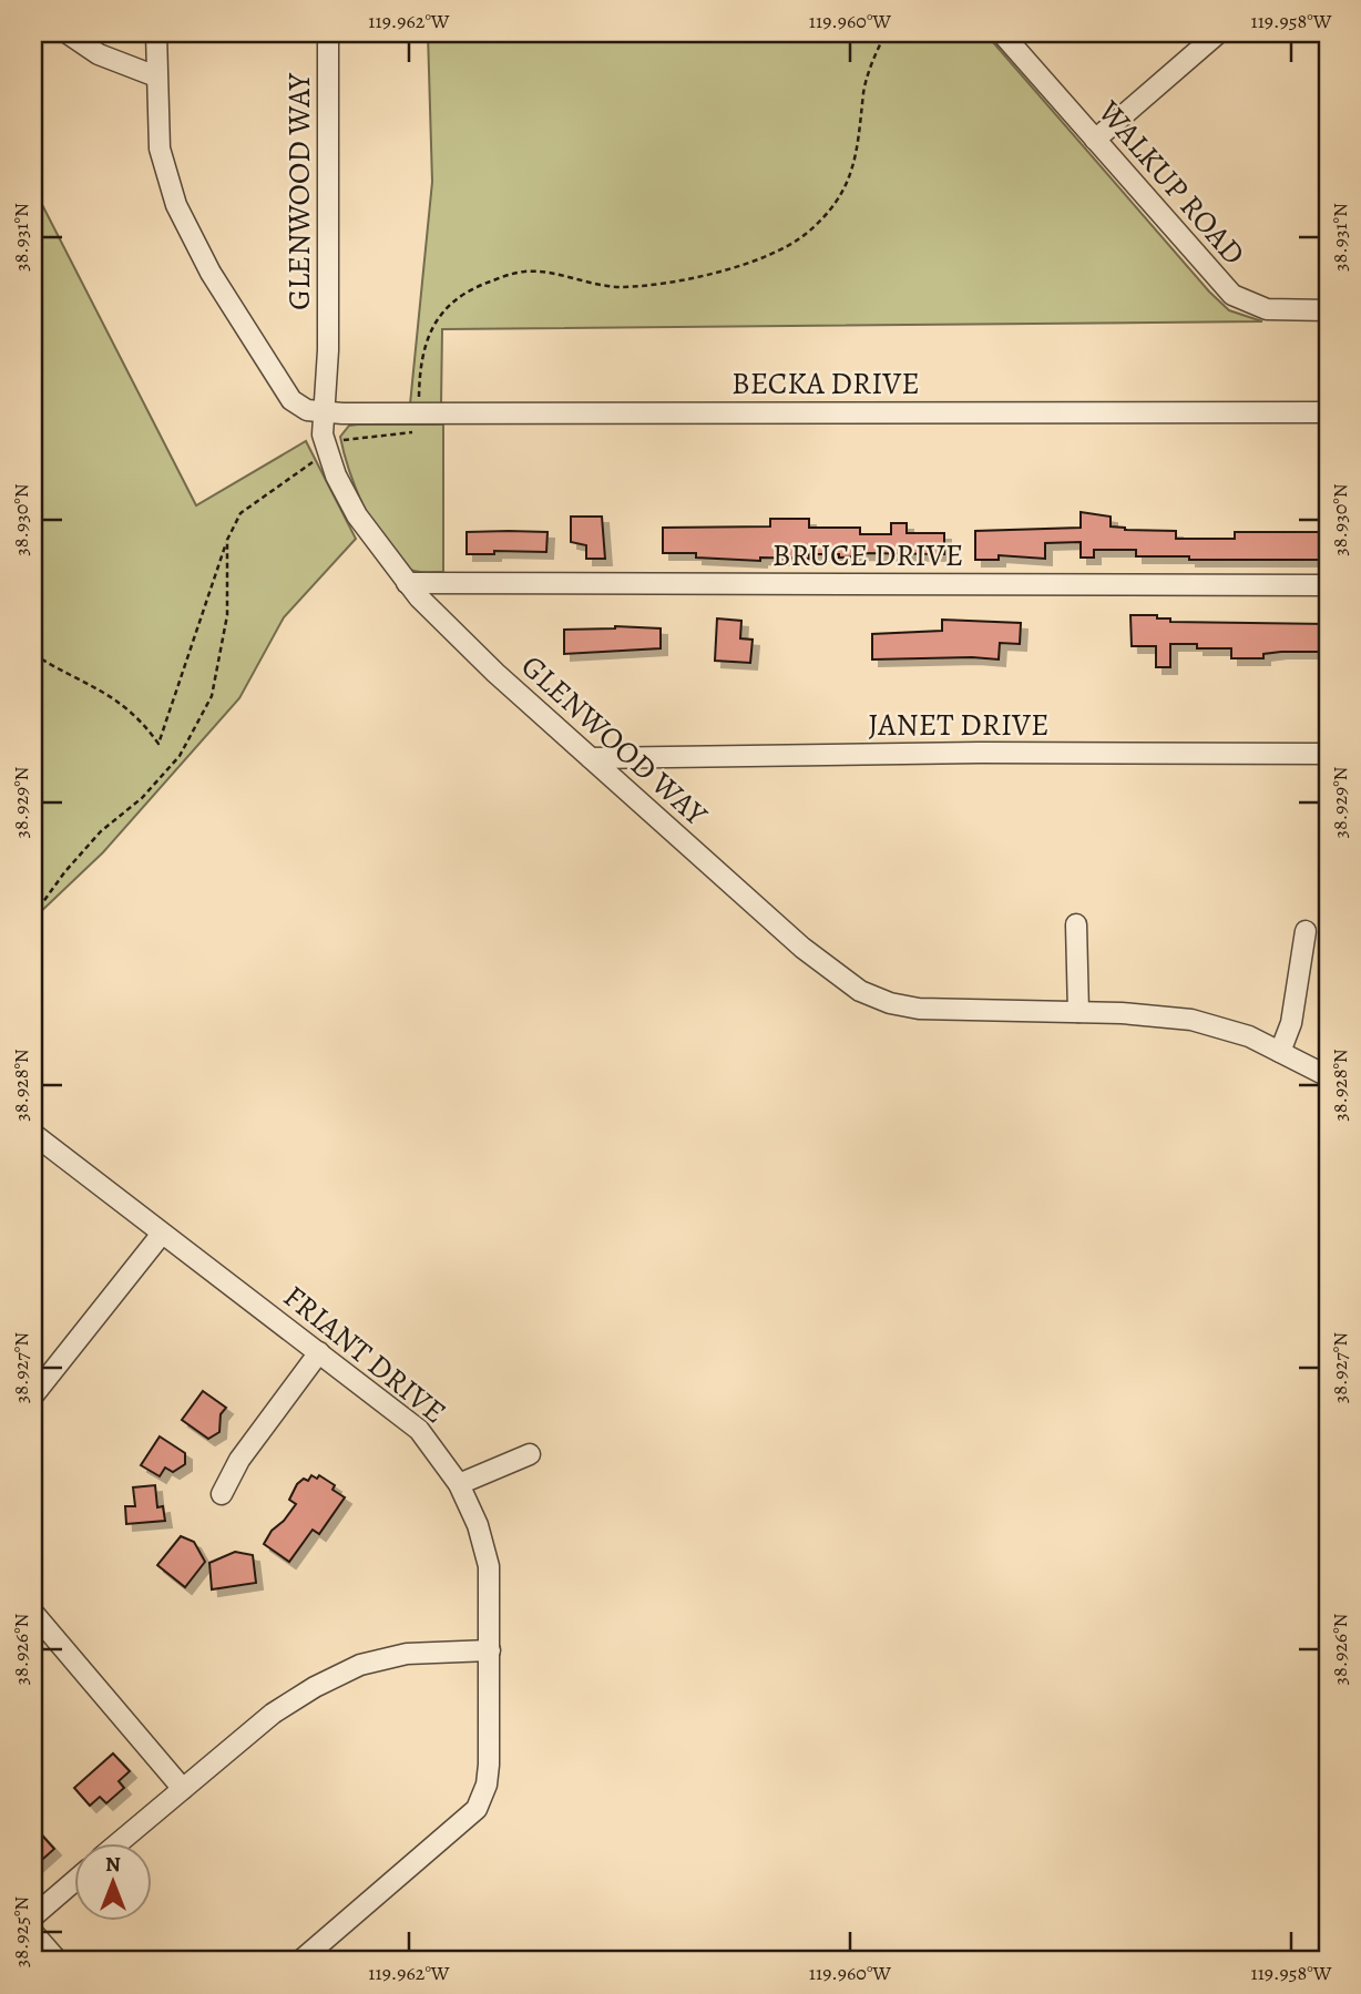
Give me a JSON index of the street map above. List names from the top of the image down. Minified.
{"streets":{"street":["WALKUP ROAD","GLENWOOD WAY","BECKA DRIVE","BRUCE DRIVE","JANET DRIVE","FRIANT DRIVE"]},"crossings":[["GLENWOOD WAY","BECKA DRIVE"],["GLENWOOD WAY","BRUCE DRIVE"],["GLENWOOD WAY","JANET DRIVE"]],"north":"top","coordinates":["119.962°W","119.960°W","119.958°W","38.931°N","38.930°N","38.929°N","38.928°N","38.927°N","38.926°N","38.925°N"]}
